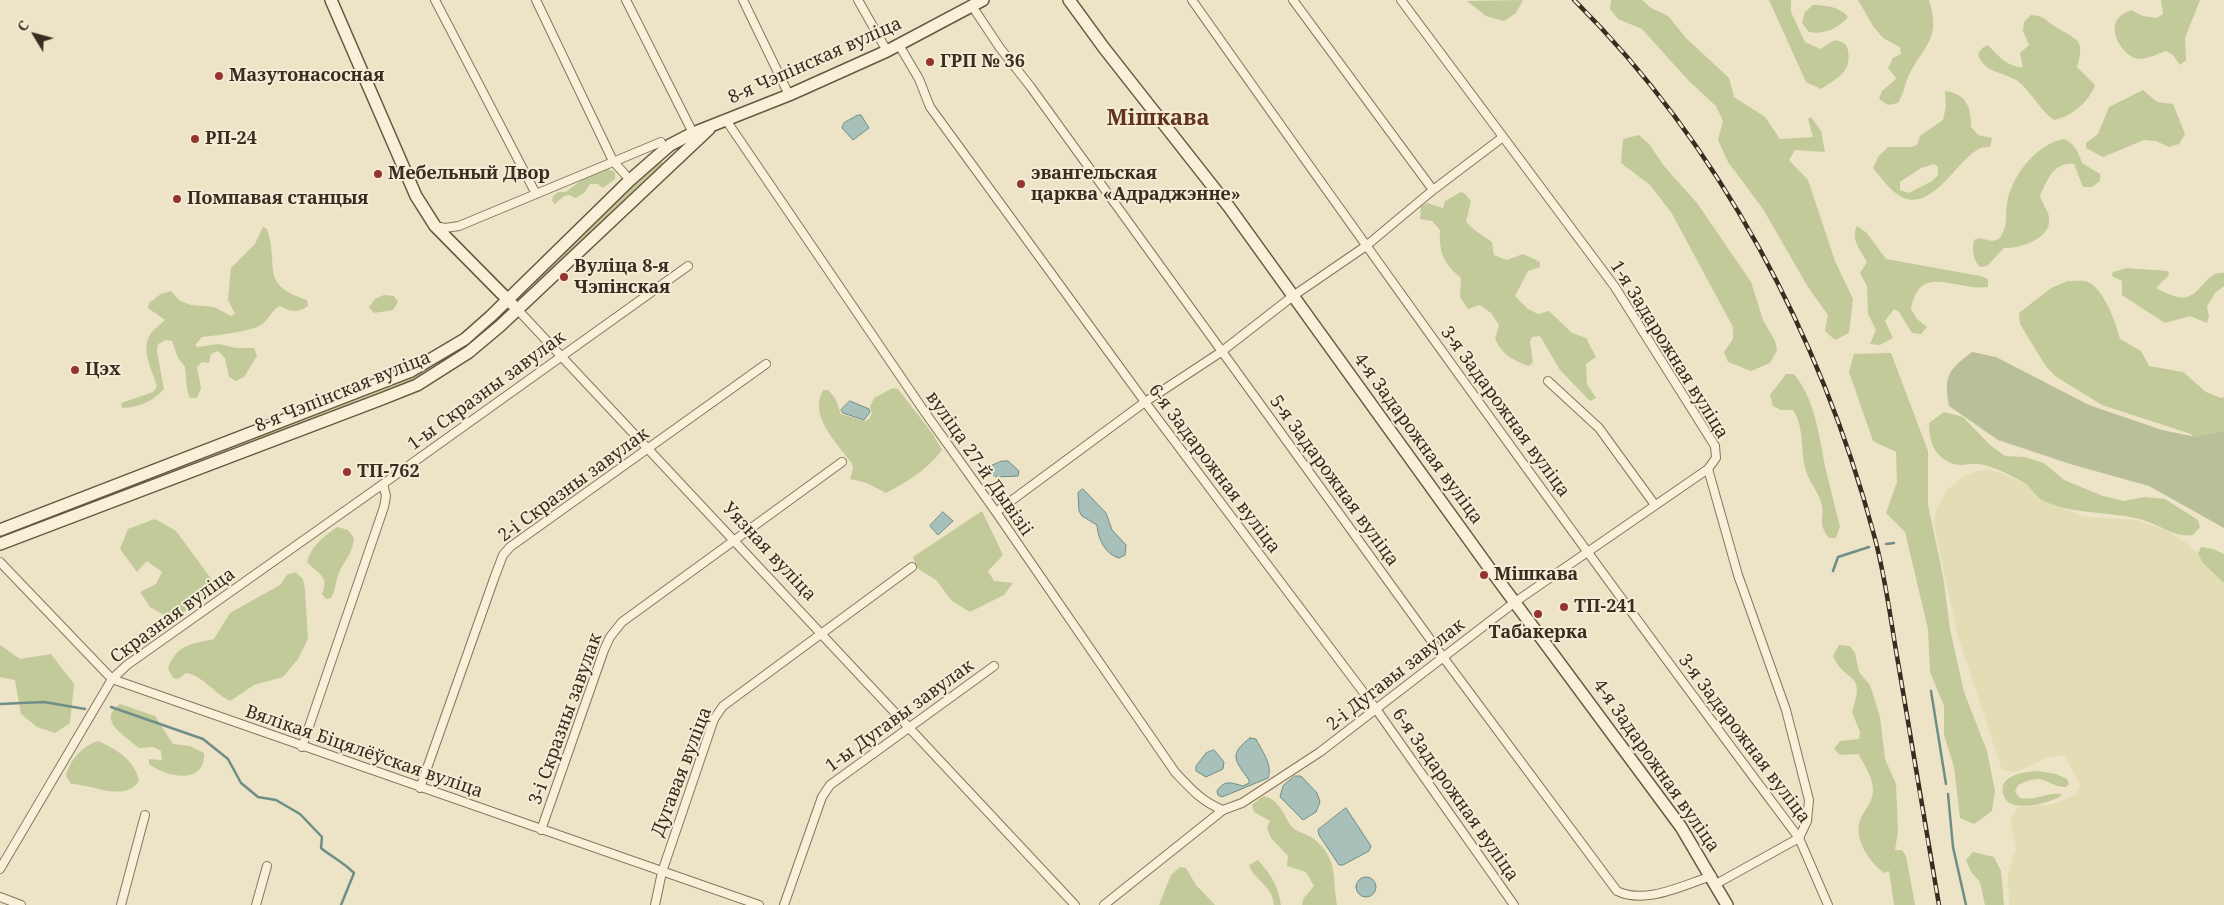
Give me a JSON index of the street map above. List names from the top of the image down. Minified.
{"streets":{"main road":["8-я Чэпінская вуліца","4-я Задарожная вуліца","Уязная вуліца"],"street":["1-я Задарожная вуліца","1-ы Скразны завулак","3-я Задарожная вуліца","вуліца 27-й Дывізіі","6-я Задарожная вуліца","5-я Задарожная вуліца","2-і Скразны завулак","Скразная вуліца","2-і Дугавы завулак","1-ы Дугавы завулак","3-і Скразны завулак","Вялікая Біцялёўская вуліца","Дугавая вуліца"]},"crossings":[["8-я Чэпінская вуліца","вуліца 27-й Дывізіі"],["8-я Чэпінская вуліца","6-я Задарожная вуліца"],["8-я Чэпінская вуліца","5-я Задарожная вуліца"],["8-я Чэпінская вуліца","Уязная вуліца"],["1-я Задарожная вуліца","2-і Дугавы завулак"],["1-ы Скразны завулак","Уязная вуліца"],["1-ы Скразны завулак","Скразная вуліца"],["3-я Задарожная вуліца","5-я Задарожная вуліца"],["3-я Задарожная вуліца","2-і Дугавы завулак"],["4-я Задарожная вуліца","5-я Задарожная вуліца"],["4-я Задарожная вуліца","2-і Дугавы завулак"],["вуліца 27-й Дывізіі","2-і Дугавы завулак"],["6-я Задарожная вуліца","2-і Дугавы завулак"],["5-я Задарожная вуліца","2-і Дугавы завулак"],["2-і Скразны завулак","Уязная вуліца"],["2-і Скразны завулак","Вялікая Біцялёўская вуліца"],["Уязная вуліца","1-ы Дугавы завулак"],["Уязная вуліца","3-і Скразны завулак"],["Уязная вуліца","Дугавая вуліца"],["Скразная вуліца","Вялікая Біцялёўская вуліца"],["3-і Скразны завулак","Вялікая Біцялёўская вуліца"],["Вялікая Біцялёўская вуліца","Дугавая вуліца"]],"districts":["Мішкава"],"places":["ГРП № 36","Мазутонасосная","РП-24","Мебельный Двор","эвангельская царква «Адраджэнне»","Помпавая станцыя","Вуліца 8-я Чэпінская","Цэх","ТП-762","Мішкава","ТП-241","Табакерка"],"north":"top left"}
